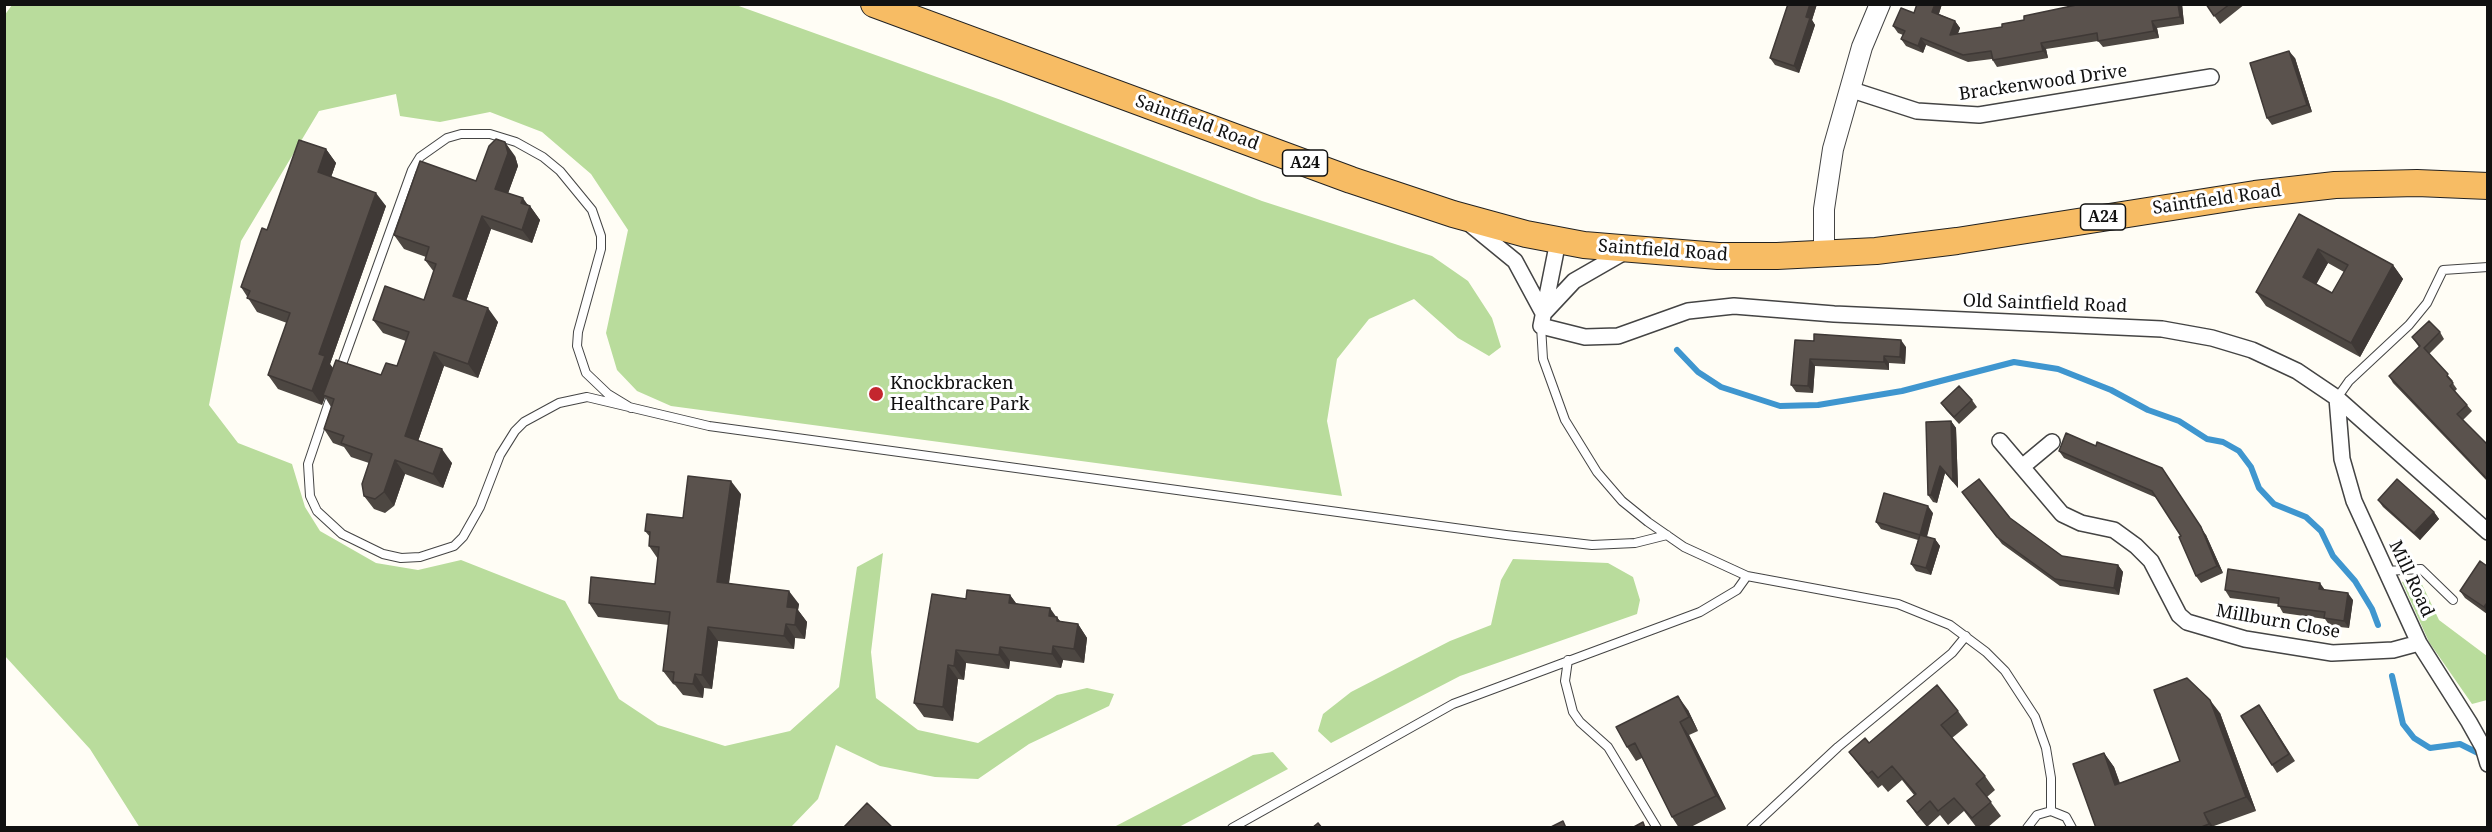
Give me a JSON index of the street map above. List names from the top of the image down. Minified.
{"streets":{"highway":["Saintfield Road","A24"],"street":["Brackenwood Drive","Old Saintfield Road","Mill Road","Millburn Close"]},"crossings":[["Old Saintfield Road","Mill Road"],["Mill Road","Millburn Close"]],"places":["Knockbracken Healthcare Park"]}
